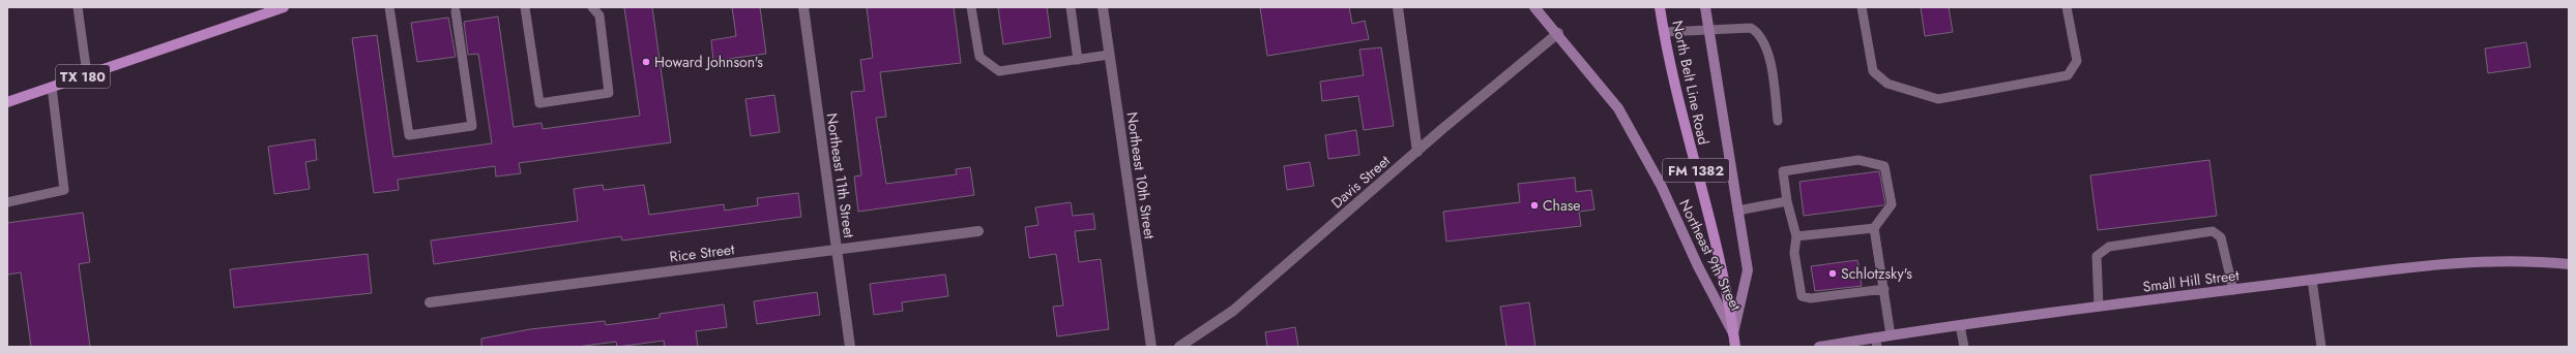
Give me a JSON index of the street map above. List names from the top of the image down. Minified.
{"streets":{"main road":["TX 180","North Belt Line Road","FM 1382"],"street":["Northeast 11th Street","Northeast 10th Street","Davis Street","Rice Street","Northeast 9th Street","Small Hill Street"]},"crossings":[["North Belt Line Road","Northeast 9th Street"],["Northeast 11th Street","Rice Street"],["Davis Street","Northeast 9th Street"]],"places":["Howard Johnson's","Chase","Schlotzsky's"]}
